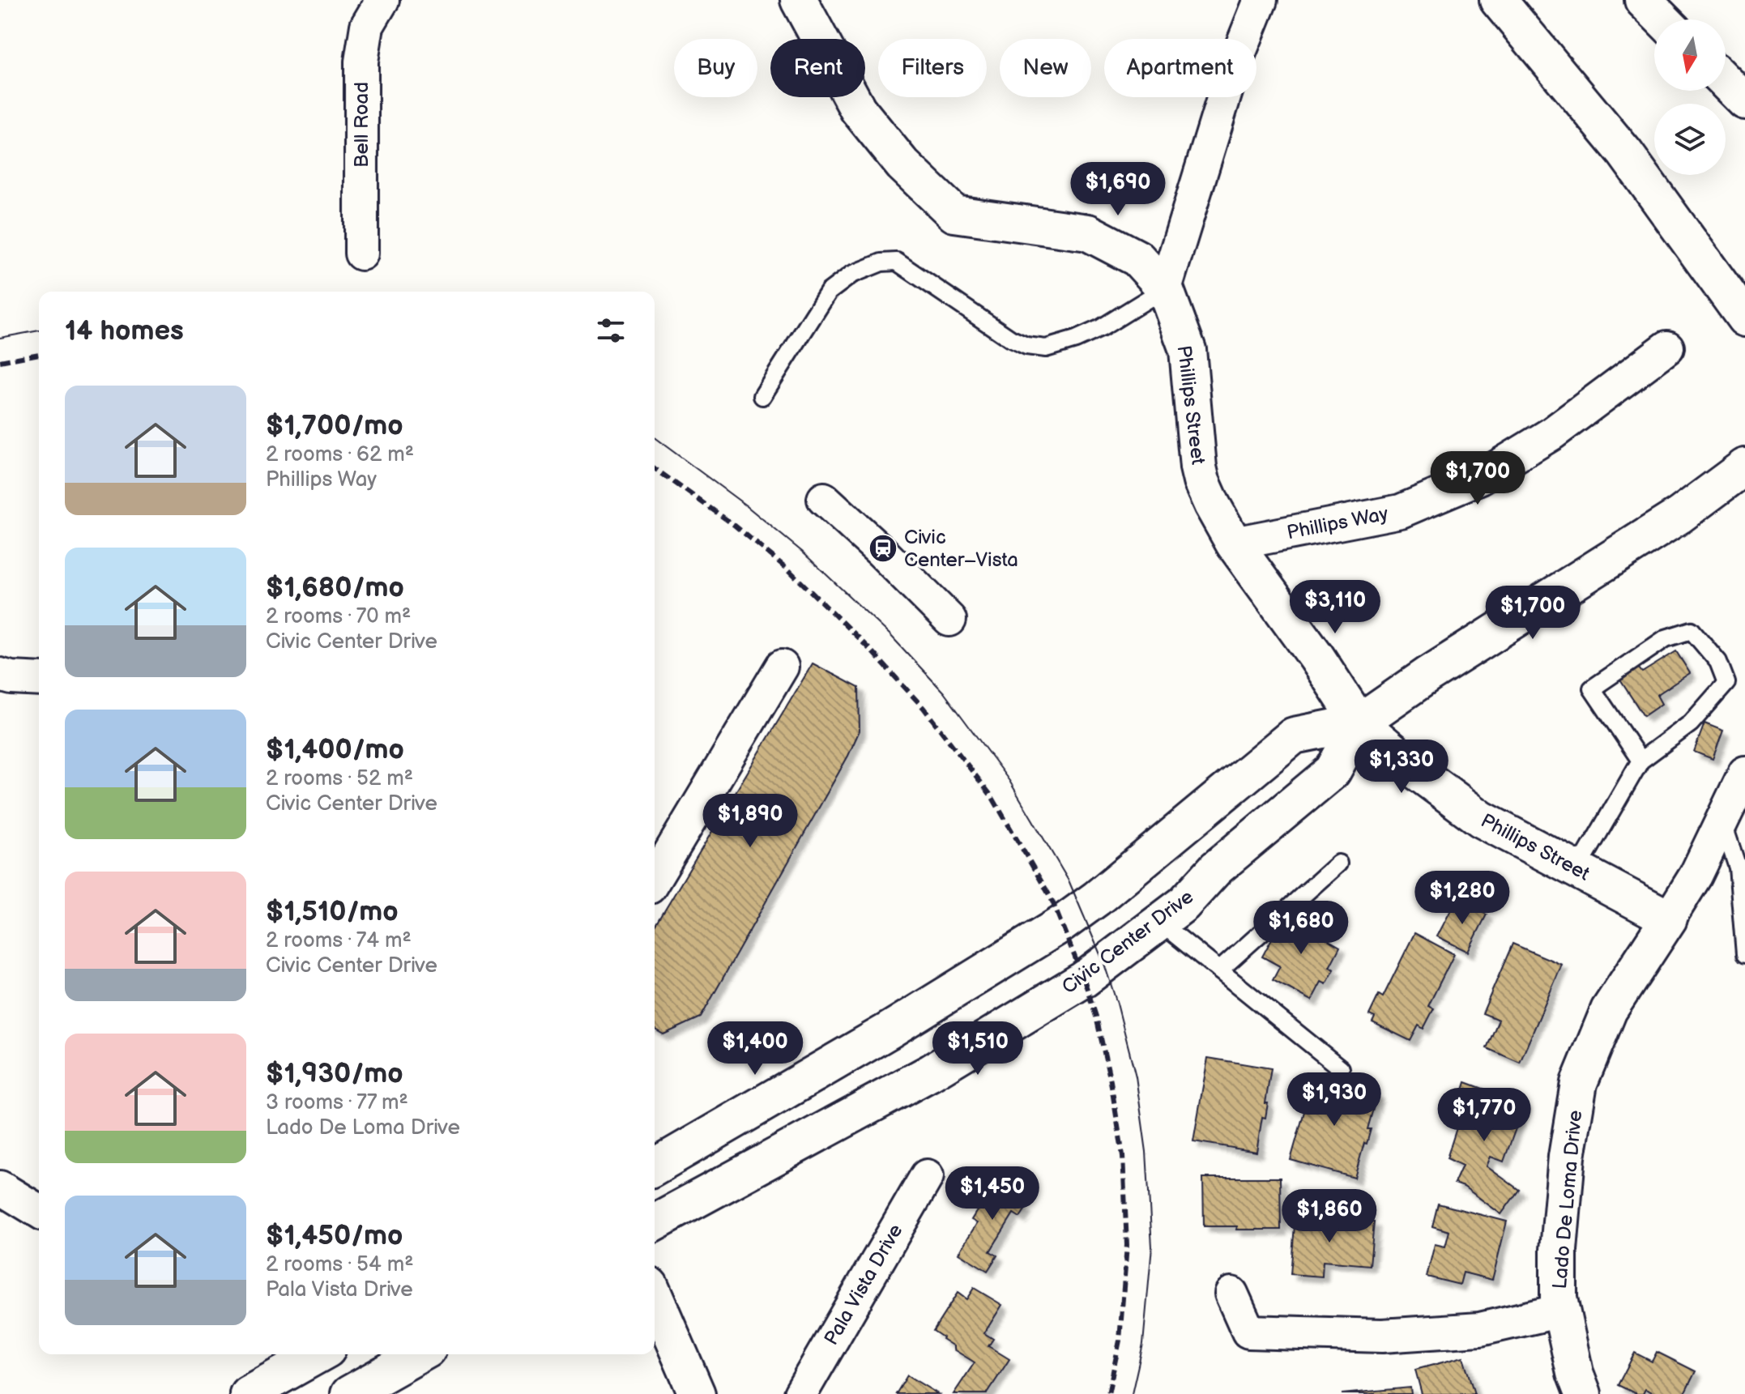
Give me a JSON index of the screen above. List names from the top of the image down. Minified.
{"streets":{"main road":["Phillips Street","Civic Center Drive","Lado De Loma Drive"],"street":["Bell Road","Phillips Way","Pala Vista Drive"]},"crossings":[["Phillips Street","Phillips Way"],["Phillips Street","Civic Center Drive"],["Phillips Street","Lado De Loma Drive"]],"places":{"station":["Civic Center–Vista"]},"north":"bottom","page":{"chip":["Buy","Rent","Filters","New","Apartment"],"price":["$1,690","$1,700","$3,110","$1,700","$1,330","$1,890","$1,280","$1,680","$1,400","$1,510","$1,930","$1,770","$1,450","$1,860"],"heading":"14 homes","list":[{"name":"$1,700/mo","note":"2 rooms · 62 m² · Phillips Way"},{"name":"$1,680/mo","note":"2 rooms · 70 m² · Civic Center Drive"},{"name":"$1,400/mo","note":"2 rooms · 52 m² · Civic Center Drive"},{"name":"$1,510/mo","note":"2 rooms · 74 m² · Civic Center Drive"},{"name":"$1,930/mo","note":"3 rooms · 77 m² · Lado De Loma Drive"},{"name":"$1,450/mo","note":"2 rooms · 54 m² · Pala Vista Drive"}]}}
